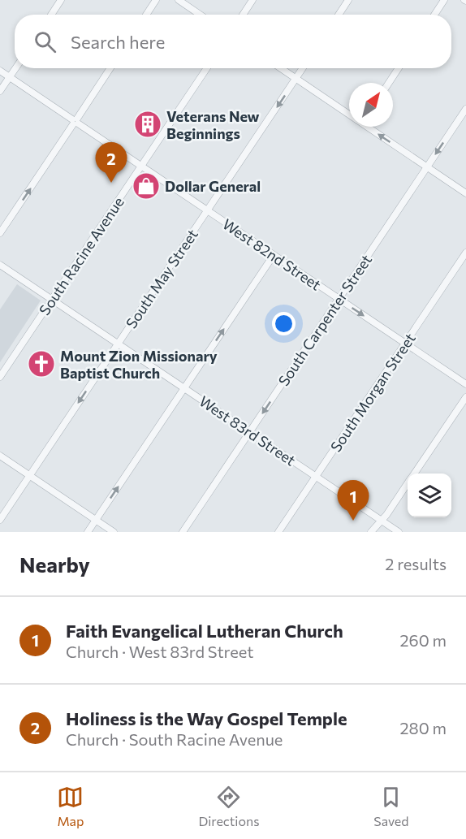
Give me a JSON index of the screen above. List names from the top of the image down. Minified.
{"streets":{"street":["West 82nd Street","South Racine Avenue","South May Street","South Carpenter Street","South Morgan Street","West 83rd Street"]},"crossings":[["West 82nd Street","South Racine Avenue"],["West 82nd Street","South May Street"],["West 82nd Street","South Carpenter Street"],["West 82nd Street","South Morgan Street"],["South Racine Avenue","West 83rd Street"],["South May Street","West 83rd Street"],["South Carpenter Street","West 83rd Street"],["South Morgan Street","West 83rd Street"]],"one_way":["South May Street","South Carpenter Street"],"places":{"building":["Veterans New Beginnings"],"shop":["Dollar General"],"church":["Mount Zion Missionary Baptist Church"]},"north":"top right","page":{"search":"Search here","pins":["2","1"],"heading":["Nearby","2 results"],"list":[{"mark":"1","name":"Faith Evangelical Lutheran Church","note":"Church · West 83rd Street","value":"260 m"},{"mark":"2","name":"Holiness is the Way Gospel Temple","note":"Church · South Racine Avenue","value":"280 m"}],"nav":["Map","Directions","Saved"]}}
